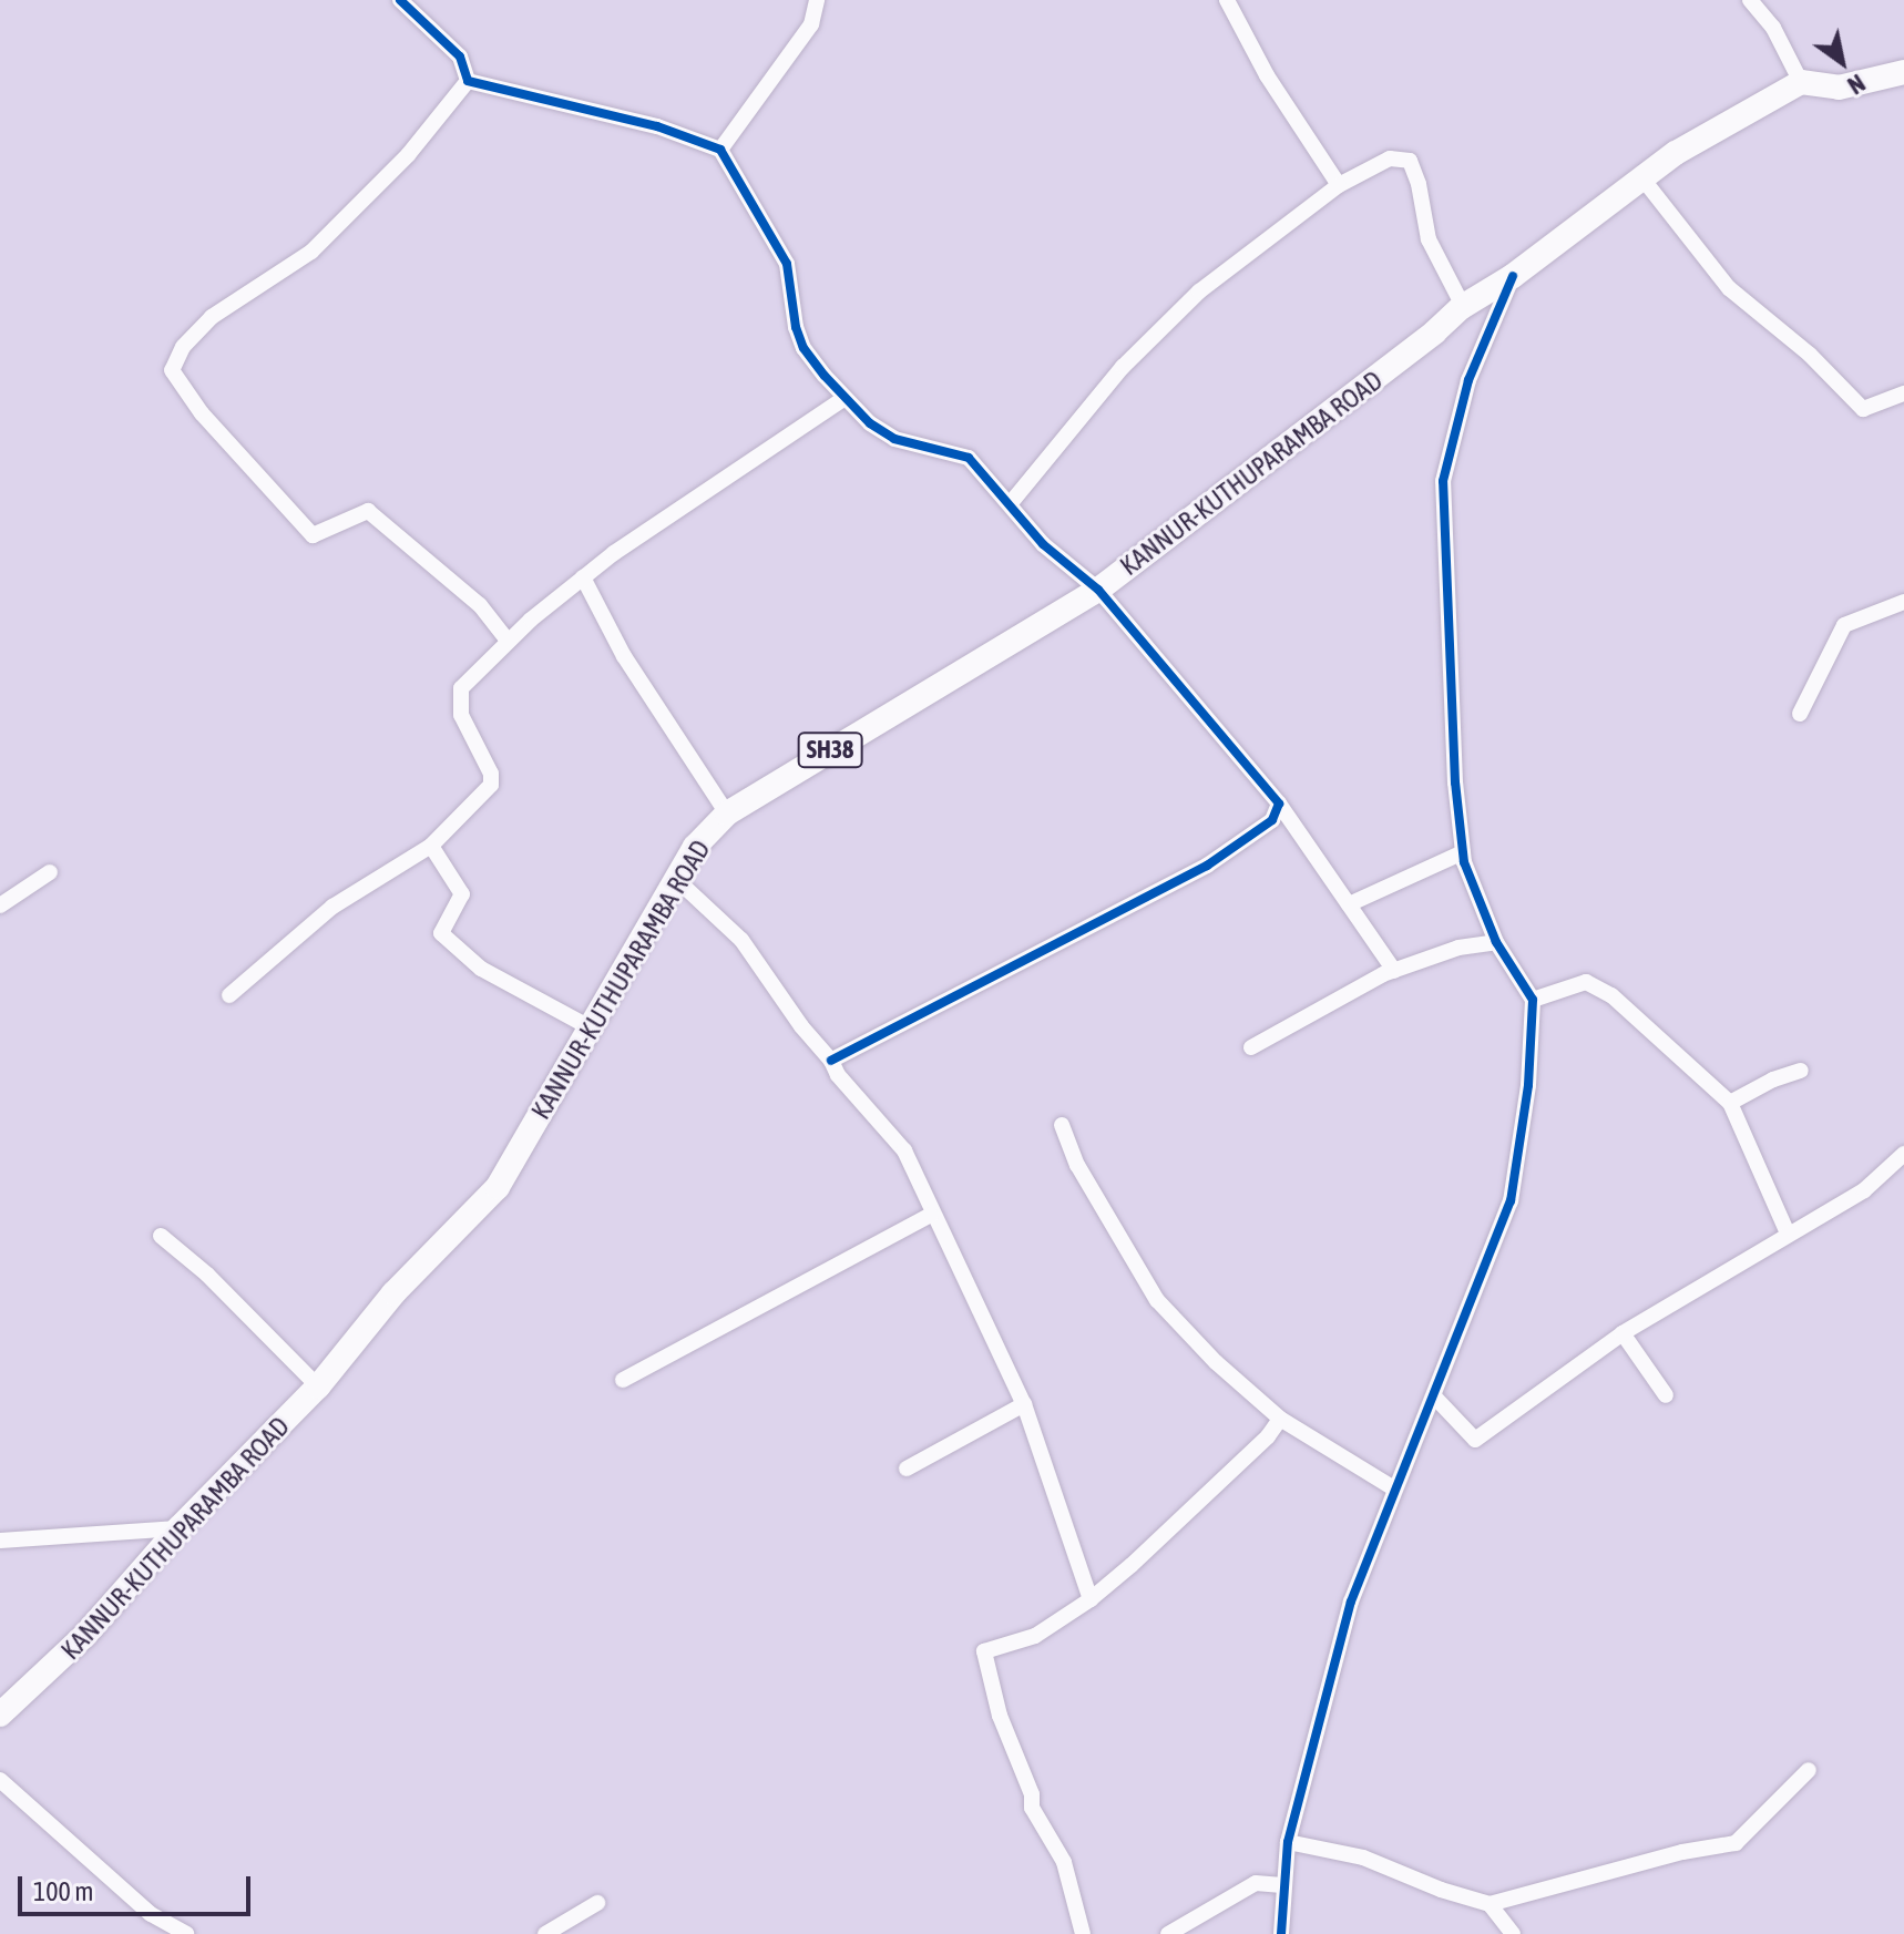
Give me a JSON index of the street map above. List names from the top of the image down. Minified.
{"streets":{"main road":["KANNUR-KUTHUPARAMBA ROAD","SH38"]},"scale_bar":"100 m","north":"bottom right"}
